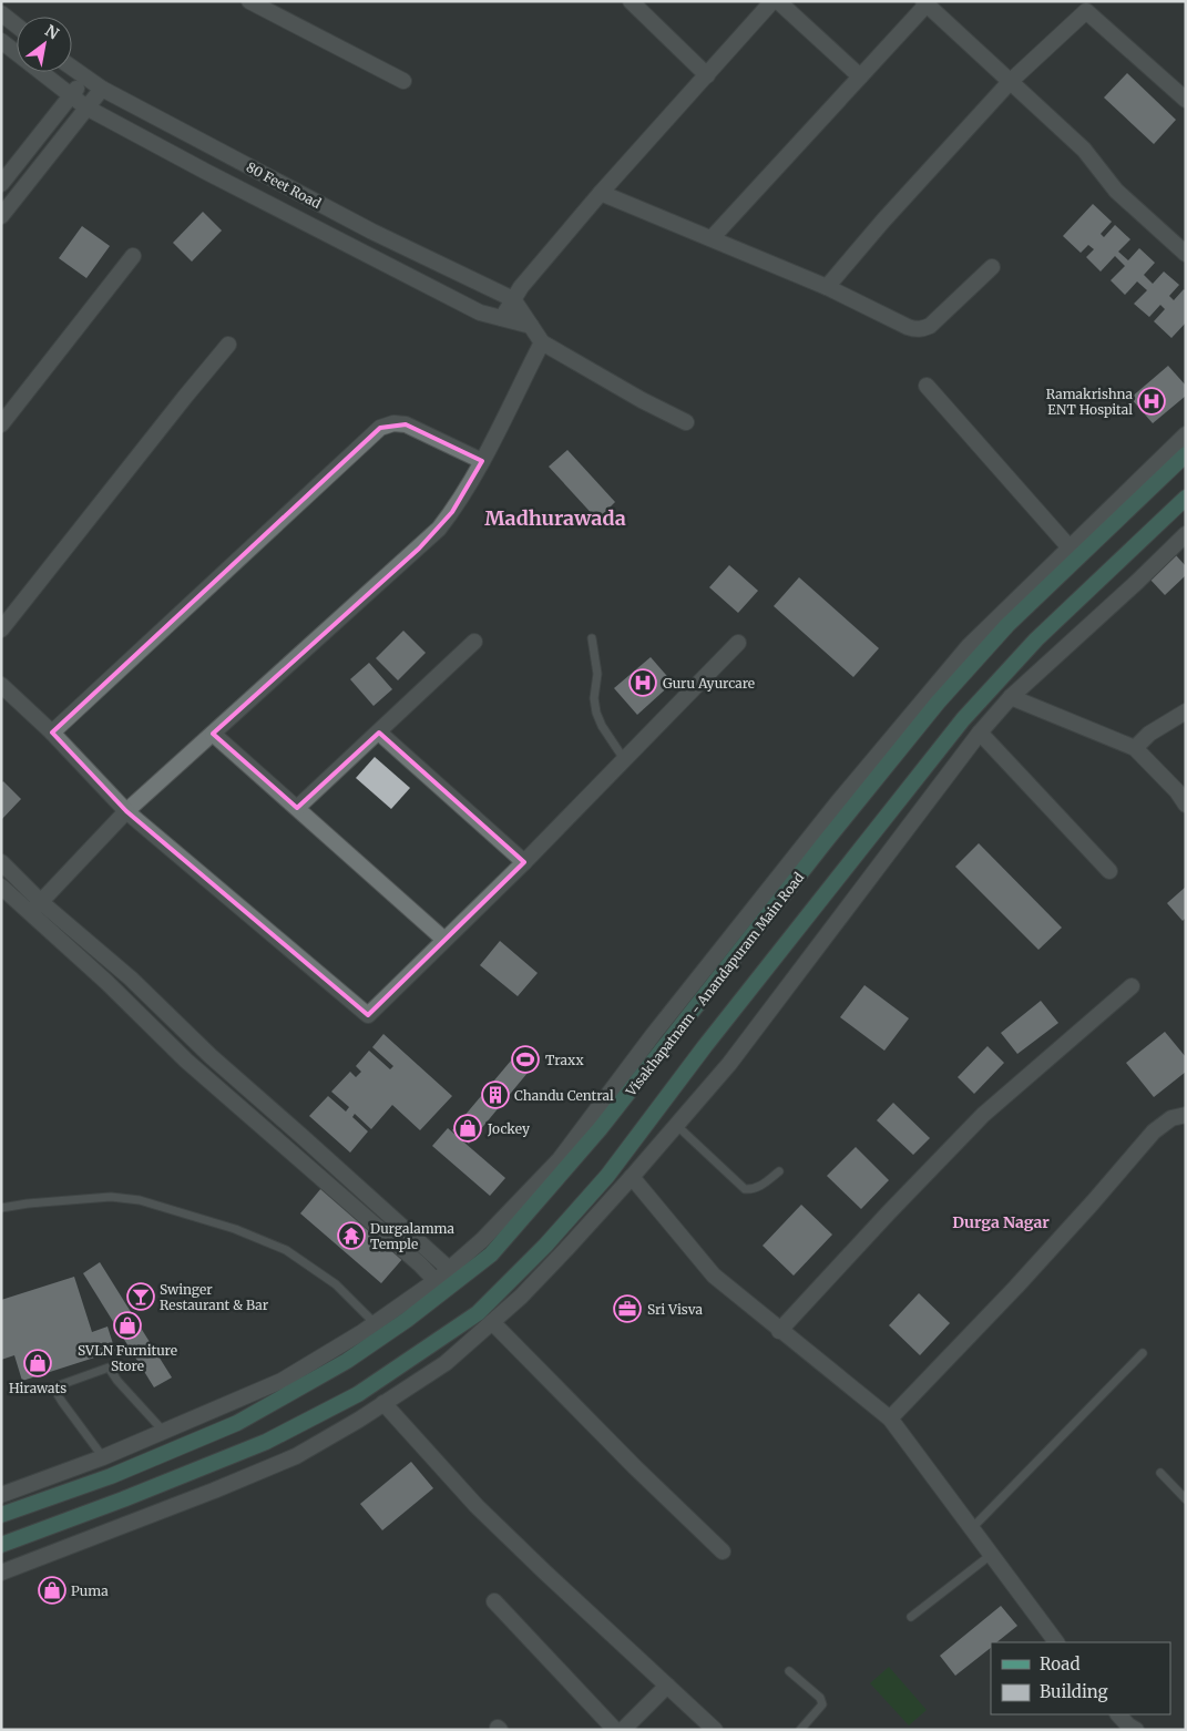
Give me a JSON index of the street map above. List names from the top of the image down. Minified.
{"streets":{"main road":["Visakhapatnam - Anandapuram Main Road"],"street":["80 Feet Road"]},"districts":["Madhurawada","Durga Nagar"],"places":{"hospital":["Ramakrishna ENT Hospital","Guru Ayurcare"],"sports":["Traxx"],"building":["Chandu Central"],"shop":["Jockey","SVLN Furniture Store","Hirawats","Puma"],"temple":["Durgalamma Temple"],"bar":["Swinger Restaurant & Bar"],"office":["Sri Visva"]},"legend":["Road","Building"],"north":"top right"}
